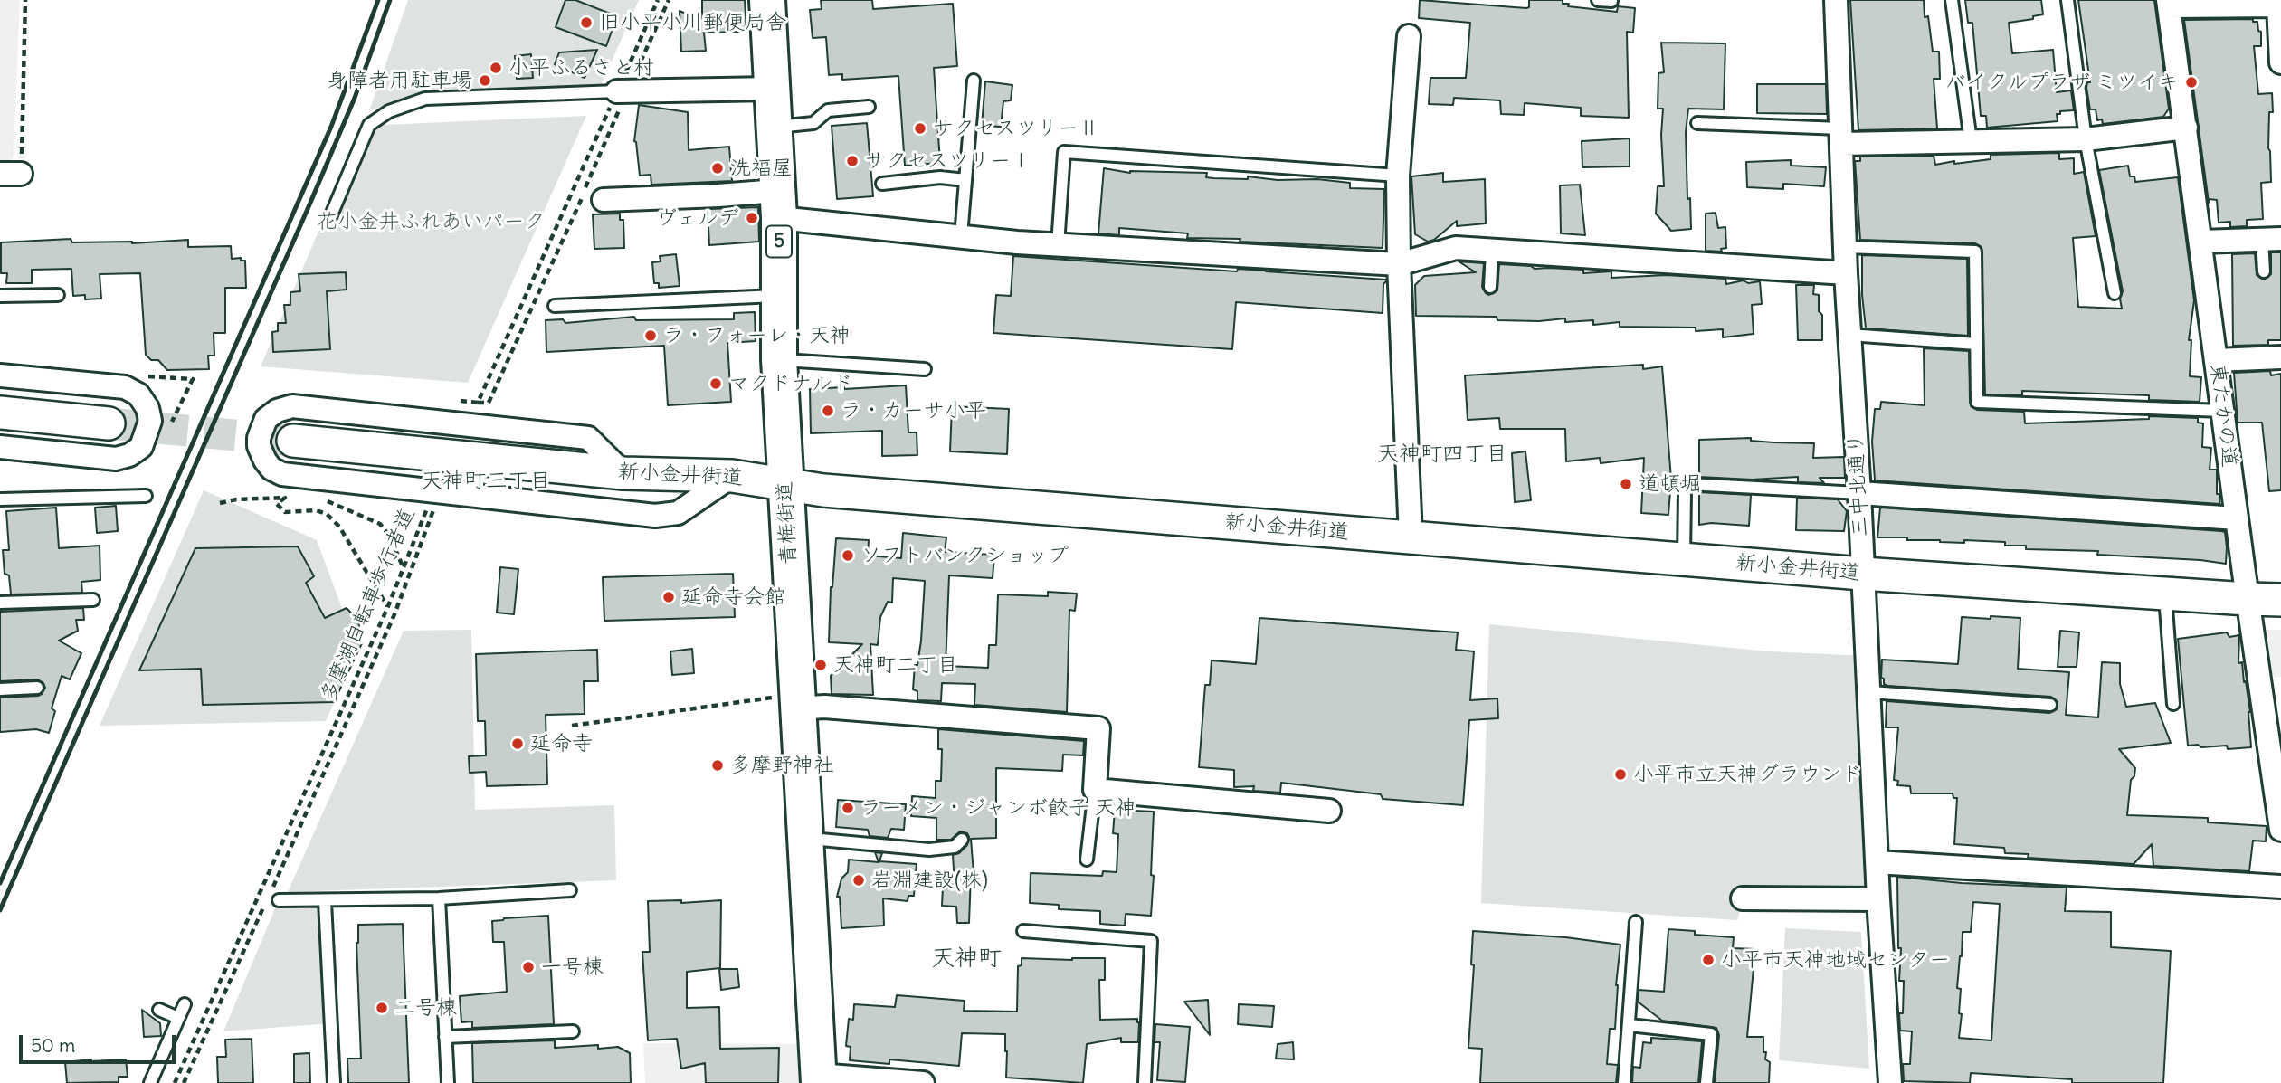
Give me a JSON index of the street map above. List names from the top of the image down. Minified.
{"streets":{"main road":["5","新小金井街道","青梅街道"],"street":["東たかの道","三中北通り"],"path":["多摩湖自転車歩行者道"]},"crossings":[["東たかの道","新小金井街道"],["新小金井街道","三中北通り"],["新小金井街道","青梅街道"]],"districts":["天神町四丁目","天神町三丁目","天神町"],"parks":["花小金井ふれあいパーク"],"places":["旧小平小川郵便局舎","小平ふるさと村","身障者用駐車場","バイクルプラザ ミツイキ","サクセスツリーⅡ","サクセスツリーⅠ","洗福屋","ヴェルデ","ラ・フォーレ・天神","マクドナルド","ラ・カーサ小平","道頓堀","ソフトバンクショップ","延命寺会館","天神町二丁目","延命寺","多摩野神社","小平市立天神グラウンド","ラーメン・ジャンボ餃子 天神","岩淵建設(株)","小平市天神地域センター","一号棟","二号棟"],"scale_bar":"50 m"}
